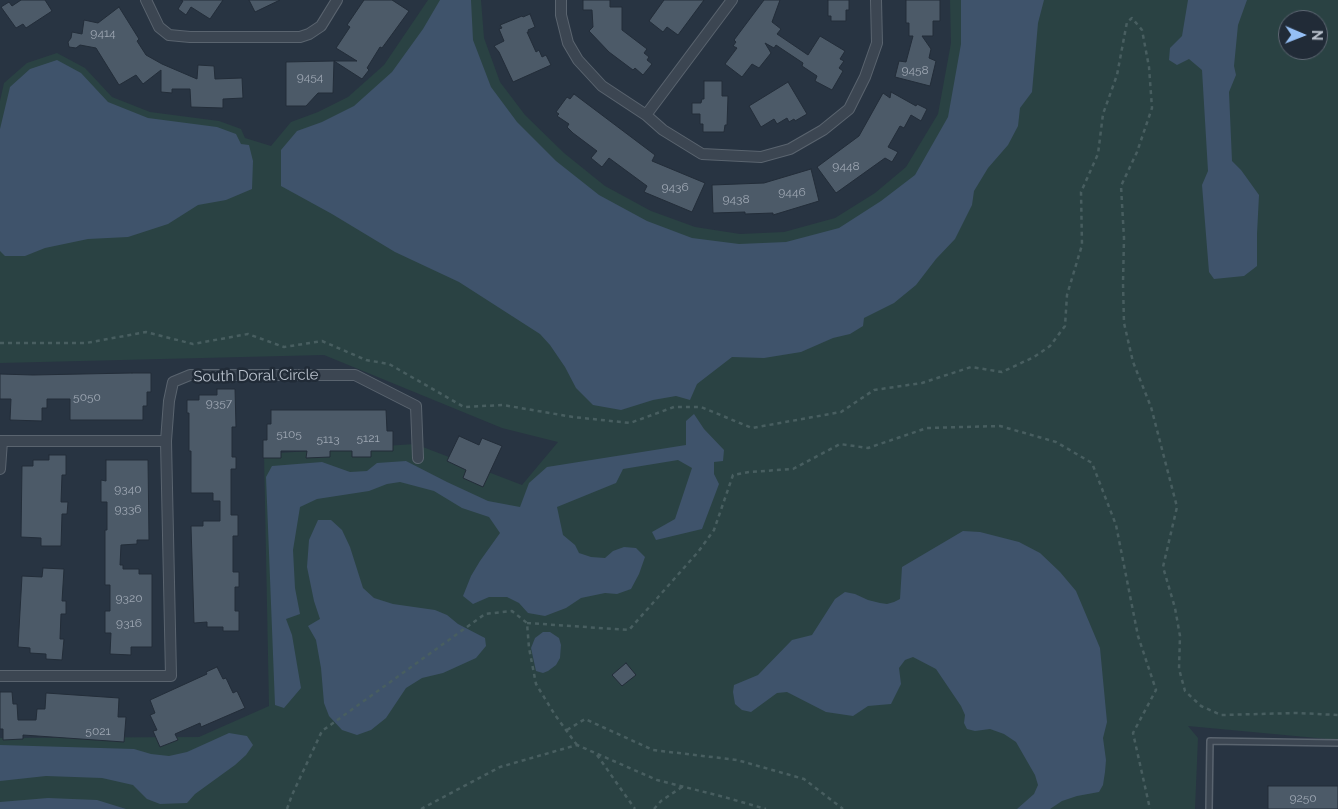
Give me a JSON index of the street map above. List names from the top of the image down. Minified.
{"streets":{"street":["South Doral Circle"]},"house_numbers":["9414","9458","9454","9448","9436","9446","9438","5050","9357","5105","5121","5113","9340","9336","9320","9316","5021","9250"],"north":"right"}
